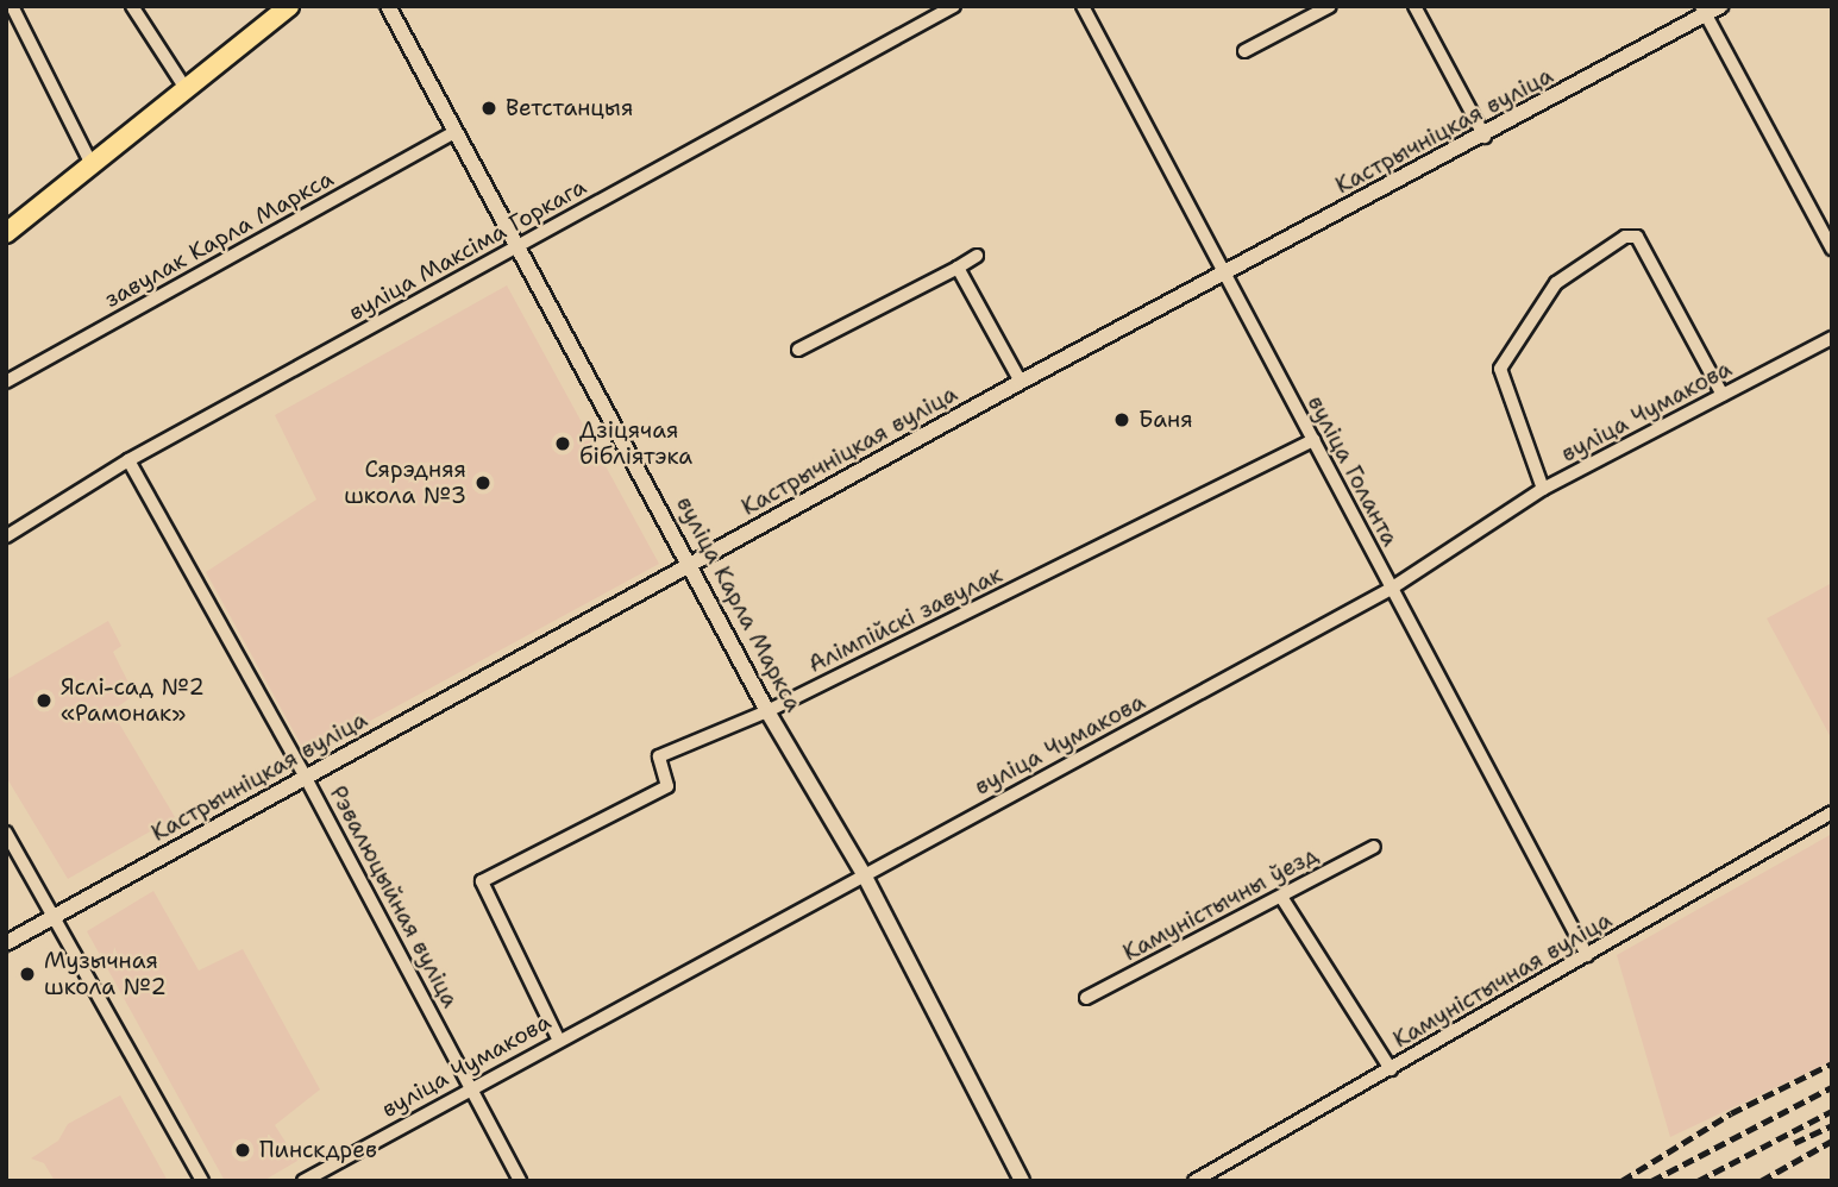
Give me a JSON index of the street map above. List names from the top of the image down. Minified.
{"streets":{"street":["Кастрычніцкая вуліца","завулак Карла Маркса","вуліца Максіма Горкага","вуліца Чумакова","вуліца Голанта","вуліца Карла Маркса","Алімпійскі завулак","Рэвалюцыйная вуліца","Камуністычны ўезд","Камуністычная вуліца"]},"crossings":[["Кастрычніцкая вуліца","вуліца Голанта"],["Кастрычніцкая вуліца","вуліца Карла Маркса"],["Кастрычніцкая вуліца","Рэвалюцыйная вуліца"],["завулак Карла Маркса","вуліца Карла Маркса"],["вуліца Максіма Горкага","вуліца Карла Маркса"],["вуліца Максіма Горкага","Рэвалюцыйная вуліца"],["вуліца Чумакова","вуліца Голанта"],["вуліца Чумакова","вуліца Карла Маркса"],["вуліца Чумакова","Алімпійскі завулак"],["вуліца Чумакова","Рэвалюцыйная вуліца"],["вуліца Голанта","Алімпійскі завулак"],["вуліца Голанта","Камуністычная вуліца"],["вуліца Карла Маркса","Алімпійскі завулак"]],"places":["Ветстанцыя","Баня","Дзіцячая бібліятэка","Сярэдняя школа №3","Яслі-сад №2 «Рамонак»","Музычная школа №2","Пинскдрев"]}
